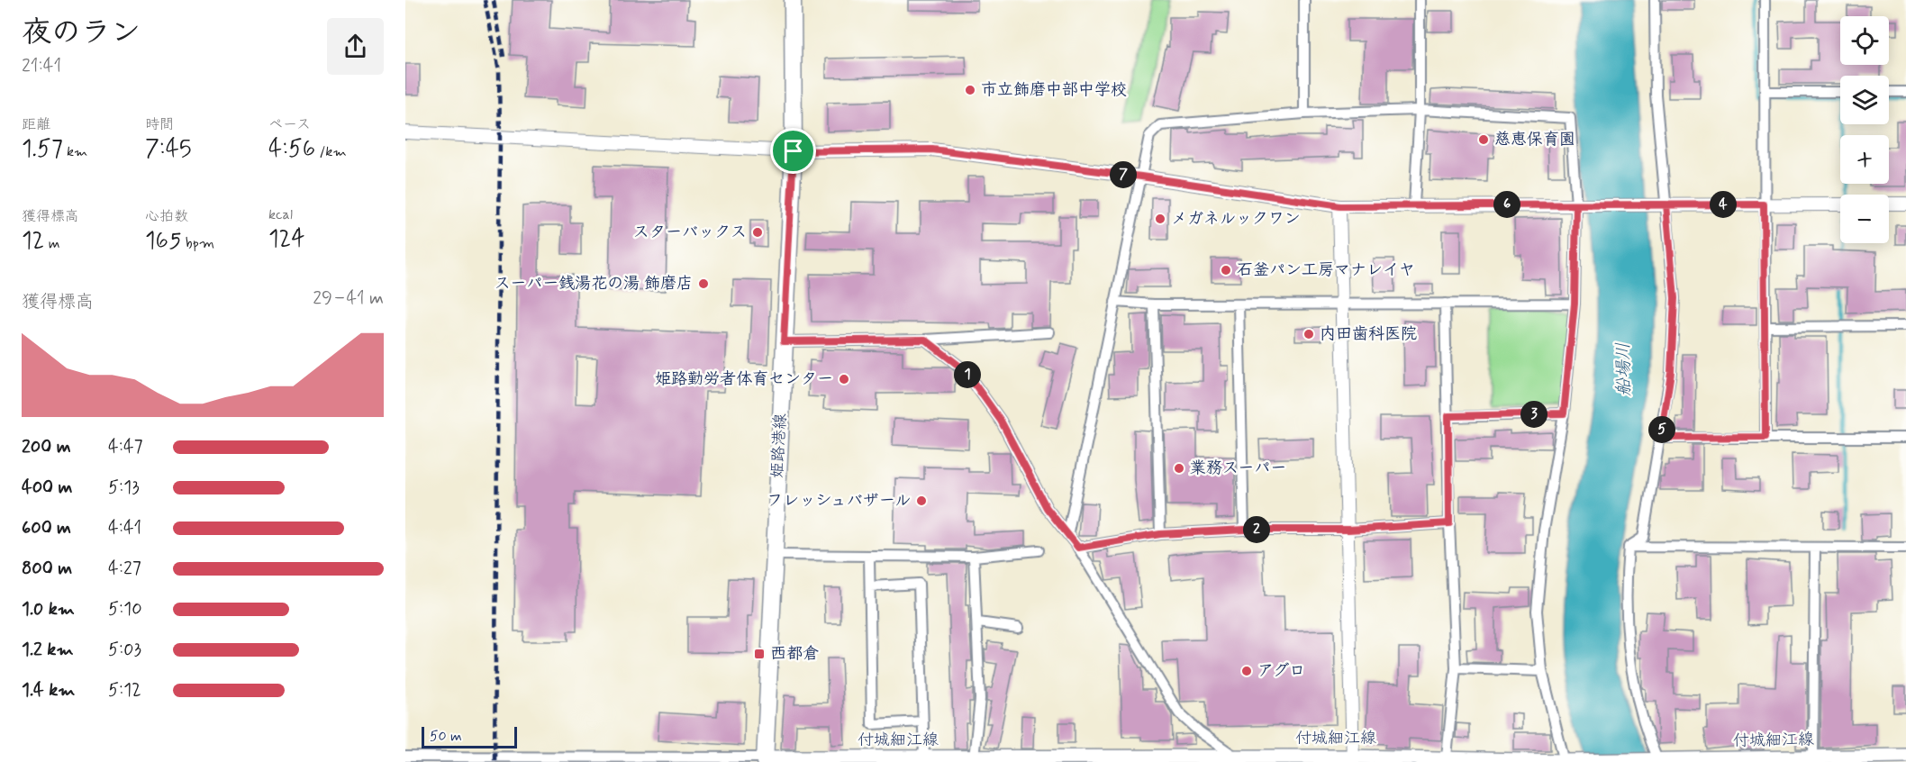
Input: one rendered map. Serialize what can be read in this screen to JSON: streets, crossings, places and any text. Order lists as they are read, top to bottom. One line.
{"streets":{"main road":["姫路港線","付城細江線"]},"crossings":[["姫路港線","付城細江線"]],"water":["船場川"],"places":{"other":["市立飾磨中部中学校","慈恵保育園","メガネルックワン","スターバックス","石釜パン工房マナレイヤ","スーパー銭湯花の湯 飾磨店","内田歯科医院","姫路勤労者体育センター","業務スーパー","フレッシュバザール","アグロ"],"transit":["西都倉"]},"scale_bar":"50 m","page":{"heading":["夜のラン","21:41"],"map_buttons":["+","−"],"stats":[["距離","1.57 km"],["時間","7:45"],["ペース","4:56 /km"],["獲得標高","12 m"],["心拍数","165 bpm"],["kcal","124"]],"pins":["7","4","6","1","3","5","2"],"chart":["獲得標高","29–41 m"],"list":[{"name":"200 m","note":"4:47"},{"name":"400 m","note":"5:13"},{"name":"600 m","note":"4:41"},{"name":"800 m","note":"4:27"},{"name":"1.0 km","note":"5:10"},{"name":"1.2 km","note":"5:03"},{"name":"1.4 km","note":"5:12"}],"scale":"50 m"}}
